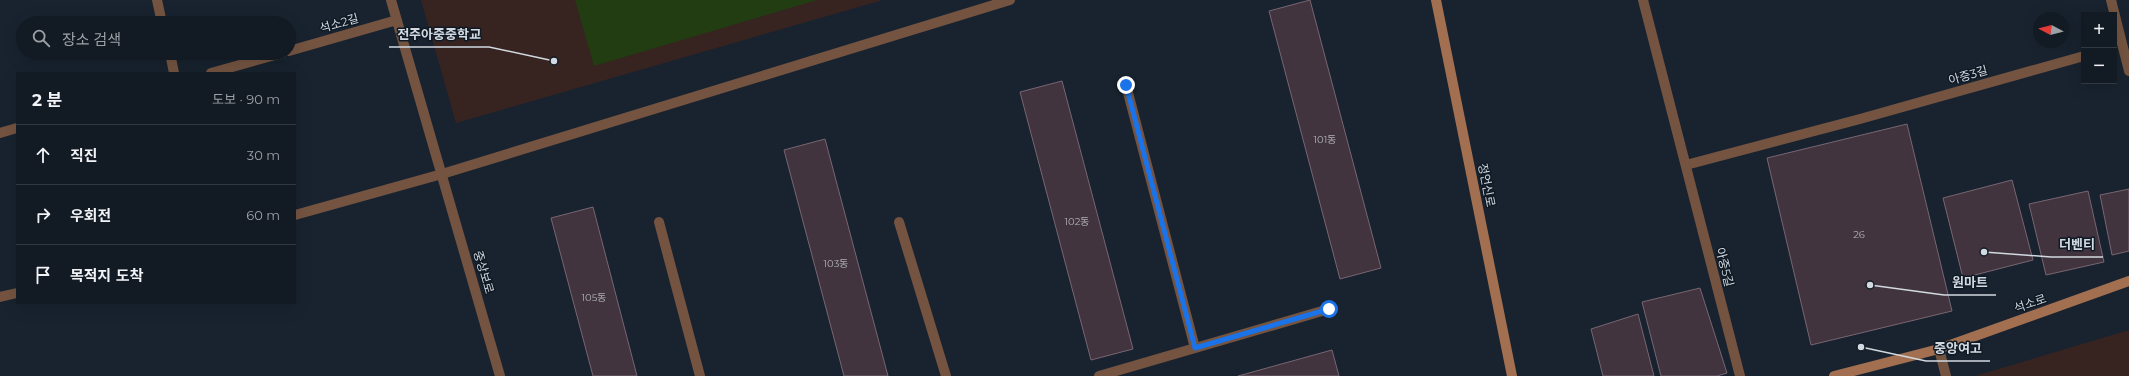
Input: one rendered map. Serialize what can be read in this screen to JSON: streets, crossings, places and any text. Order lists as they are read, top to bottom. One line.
{"streets":{"street":["석소2길","아중3길","정언신로","아중5길","중상보로","석소로"]},"crossings":[["석소2길","중상보로"],["아중3길","아중5길"]],"places":["전주아중중학교","더벤티","원마트","중앙여고"],"house_numbers":["101동","102동","26","103동","105동"],"north":"left","page":{"map_buttons":["+","−"],"search":"장소 검색","heading":["2 분","도보 · 90 m"],"list":[["직진","30 m"],["우회전","60 m"],"목적지 도착"]}}
